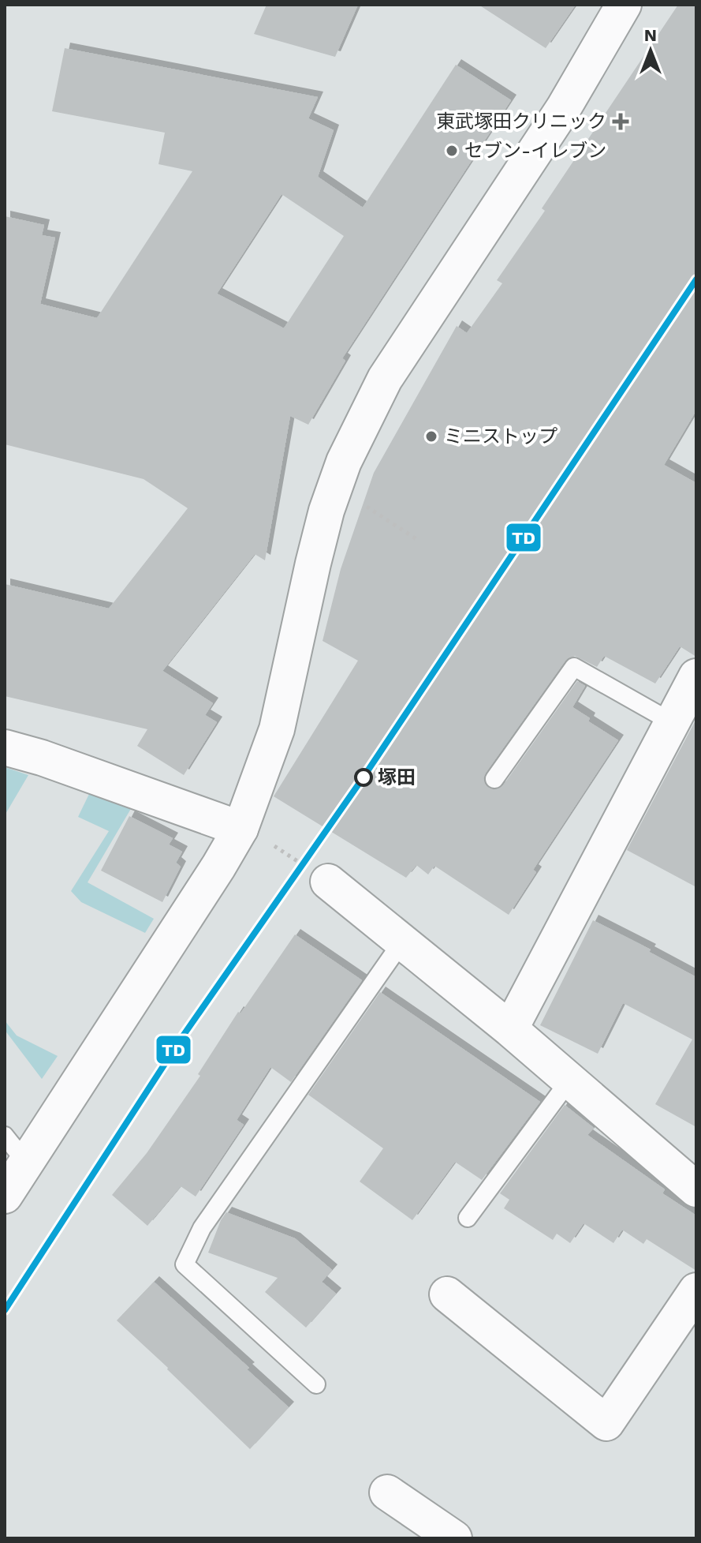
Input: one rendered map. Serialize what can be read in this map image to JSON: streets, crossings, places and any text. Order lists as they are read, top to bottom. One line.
{"places":{"health":["東武塚田クリニック"],"other":["セブン-イレブン","ミニストップ","塚田"]},"lines":["transit line TD"],"north":"top"}
